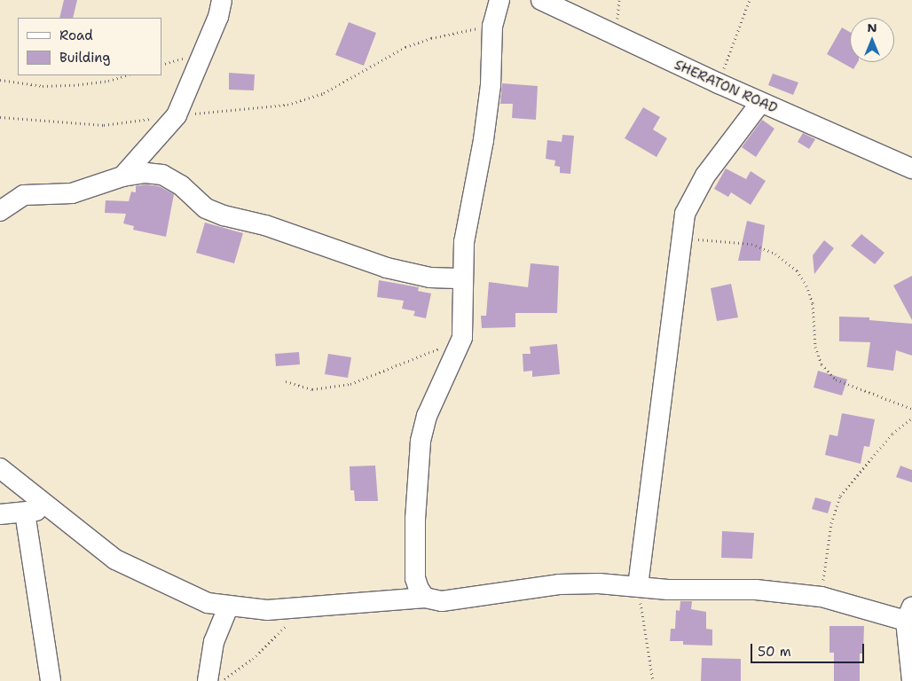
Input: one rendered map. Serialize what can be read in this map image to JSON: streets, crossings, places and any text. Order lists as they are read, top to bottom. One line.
{"streets":{"street":["SHERATON ROAD"]},"legend":["Road","Building"],"scale_bar":"50 m","north":"top"}
